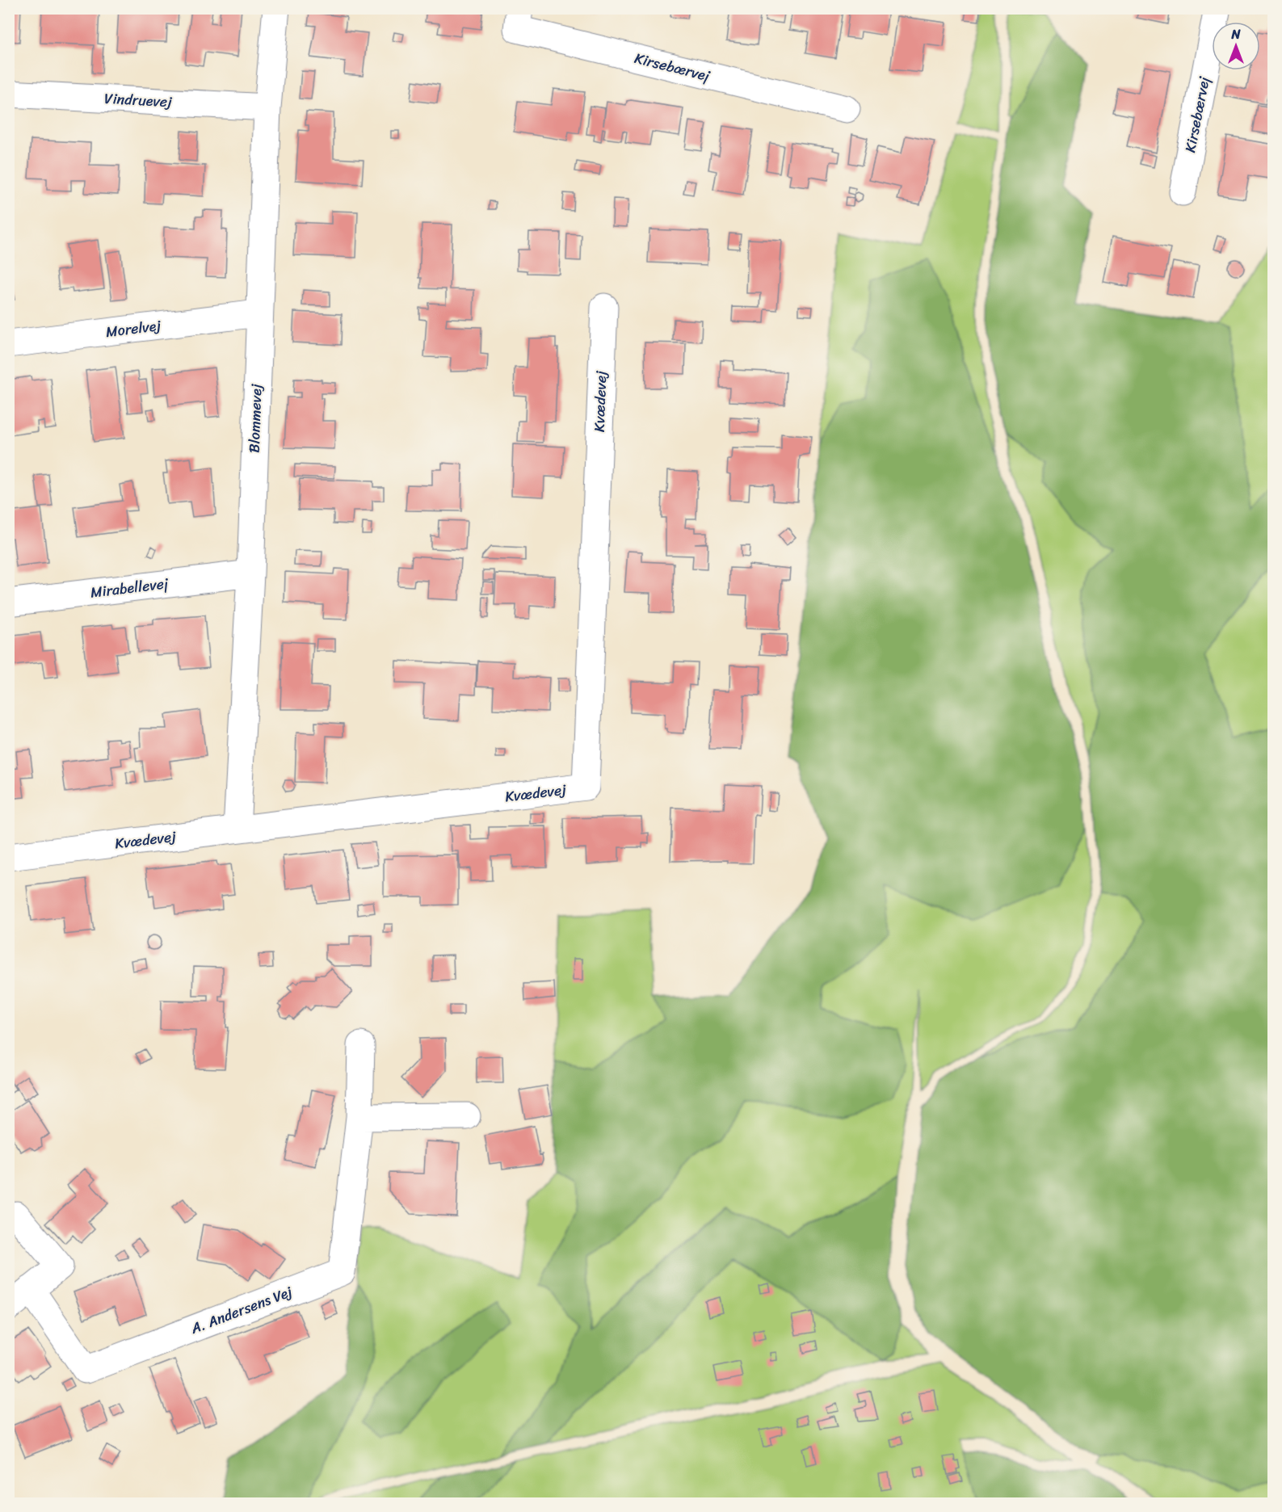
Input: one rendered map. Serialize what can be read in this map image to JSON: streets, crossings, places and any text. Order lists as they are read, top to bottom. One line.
{"streets":{"street":["Kirsebærvej","Vindruevej","Morelvej","Kvædevej","Blommevej","Mirabellevej","A. Andersens Vej"]},"crossings":[["Vindruevej","Blommevej"],["Morelvej","Blommevej"],["Kvædevej","Blommevej"],["Blommevej","Mirabellevej"]],"north":"top"}
